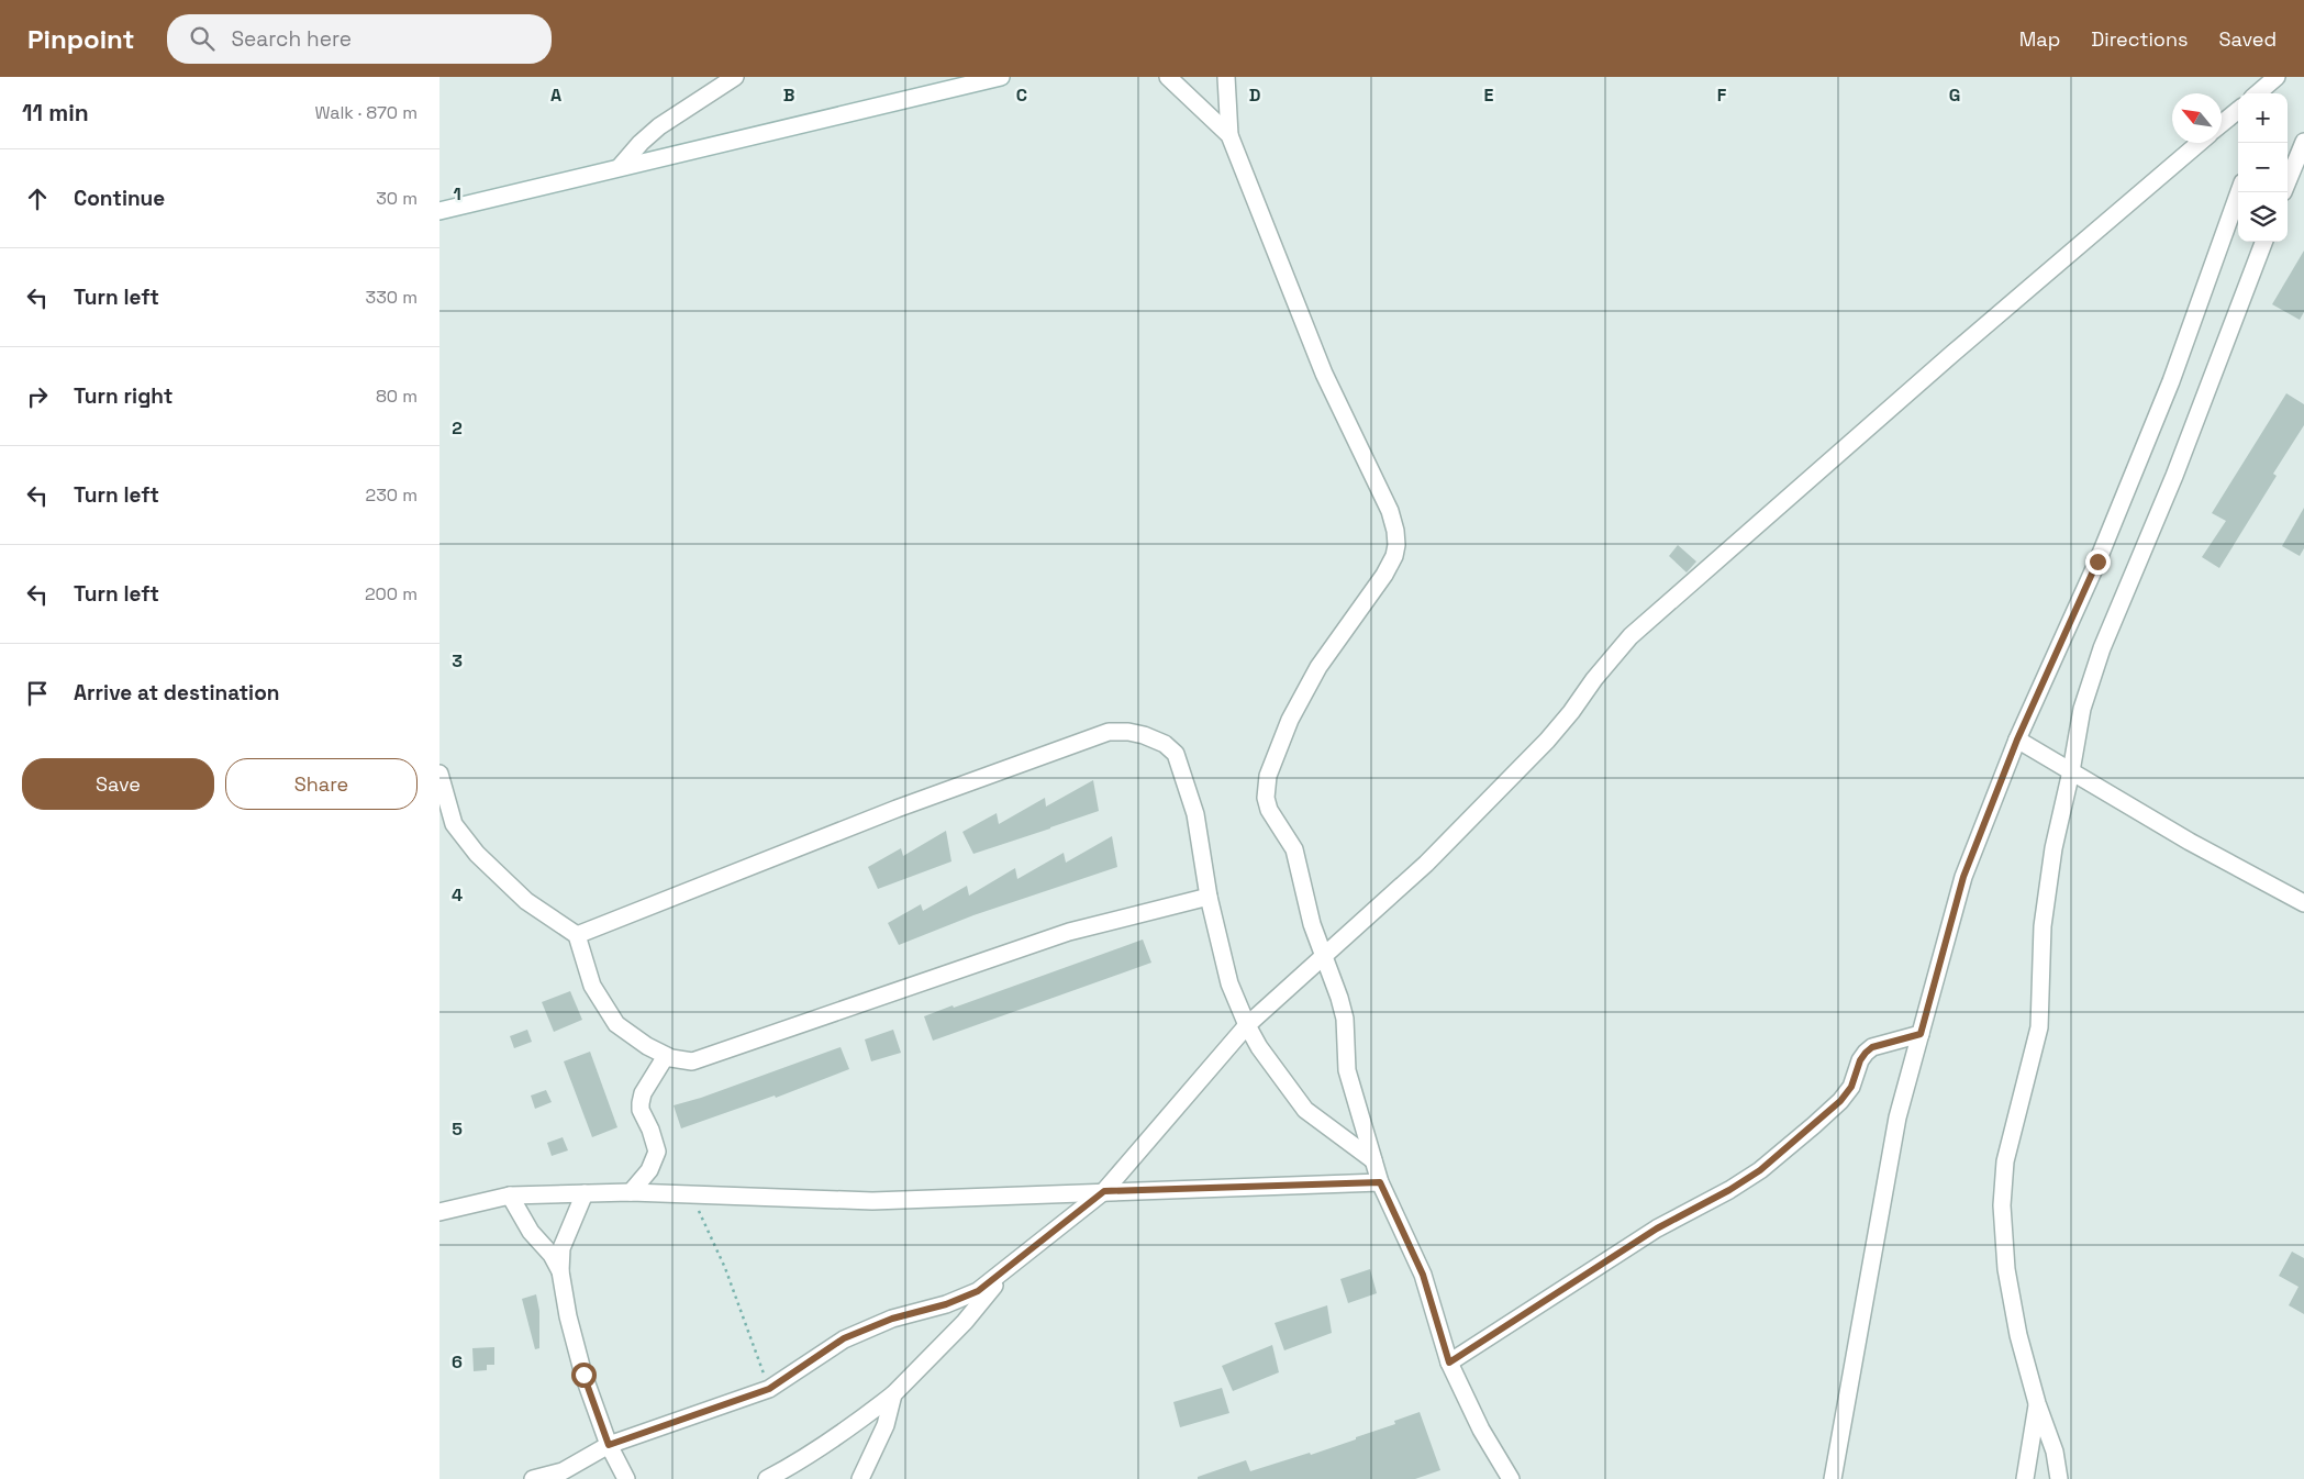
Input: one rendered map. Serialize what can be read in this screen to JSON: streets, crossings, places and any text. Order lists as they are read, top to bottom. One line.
{"north":"top left","page":{"header":"Pinpoint","search":"Search here","nav":["Map","Directions","Saved"],"heading":["11 min","Walk · 870 m"],"map_buttons":["+","−"],"list":[["Continue","30 m"],["Turn left","330 m"],["Turn right","80 m"],["Turn left","230 m"],["Turn left","200 m"],"Arrive at destination"],"buttons":["Save","Share"]},"grid":{"columns":["A","B","C","D","E","F","G"],"rows":["1","2","3","4","5","6"]}}
